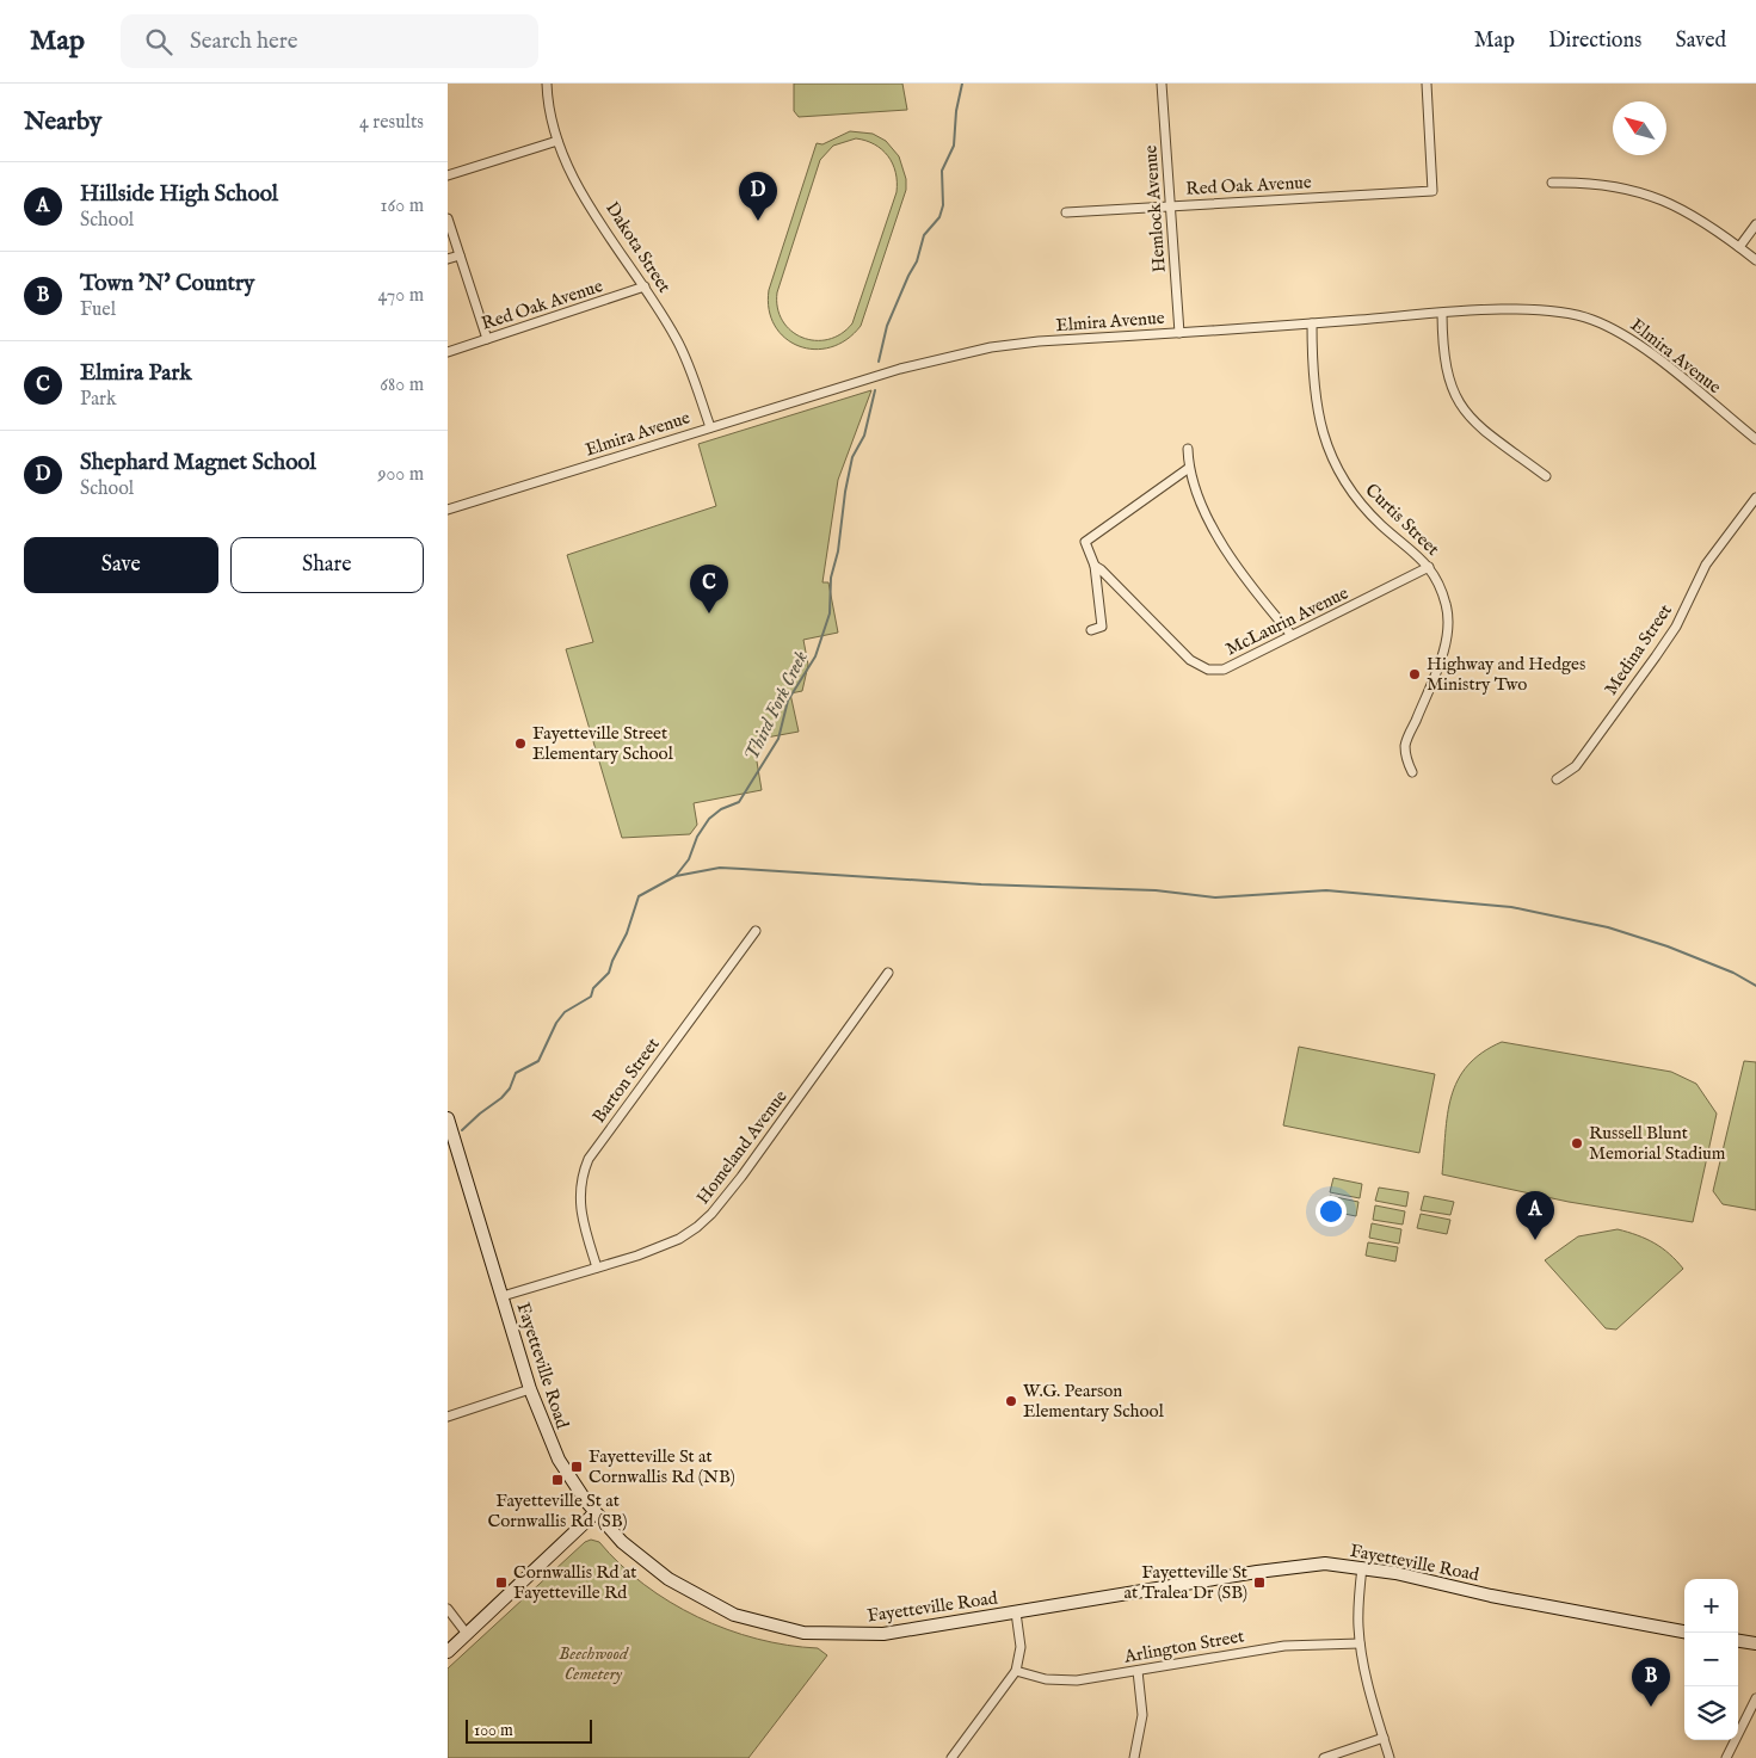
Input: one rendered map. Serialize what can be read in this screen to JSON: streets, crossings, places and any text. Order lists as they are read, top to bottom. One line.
{"streets":{"main road":["Fayetteville Road"],"street":["Red Oak Avenue","Hemlock Avenue","Dakota Street","Elmira Avenue","Curtis Street","McLaurin Avenue","Medina Street","Barton Street","Homeland Avenue","Arlington Street"]},"crossings":[["Red Oak Avenue","Hemlock Avenue"],["Red Oak Avenue","Dakota Street"],["Hemlock Avenue","Elmira Avenue"],["Dakota Street","Elmira Avenue"],["Elmira Avenue","Curtis Street"],["Curtis Street","McLaurin Avenue"],["Barton Street","Homeland Avenue"],["Homeland Avenue","Fayetteville Road"]],"water":["Third Fork Creek"],"parks":["Beechwood Cemetery"],"places":{"other":["Highway and Hedges Ministry Two","Fayetteville Street Elementary School","Russell Blunt Memorial Stadium","W.G. Pearson Elementary School"],"transit":["Fayetteville St at Cornwallis Rd (NB)","Fayetteville St at Cornwallis Rd (SB)","Cornwallis Rd at Fayetteville Rd","Fayetteville St at Tralea Dr (SB)"]},"scale_bar":"100 m","north":"top left","page":{"header":"Map","search":"Search here","nav":["Map","Directions","Saved"],"heading":["Nearby","4 results"],"list":[{"mark":"A","name":"Hillside High School","note":"School","value":"160 m"},{"mark":"B","name":"Town 'N' Country","note":"Fuel","value":"470 m"},{"mark":"C","name":"Elmira Park","note":"Park","value":"680 m"},{"mark":"D","name":"Shephard Magnet School","note":"School","value":"900 m"}],"pins":["D","C","A","B"],"buttons":["Save","Share"],"map_buttons":["+","−"],"scale":"100 m"}}
